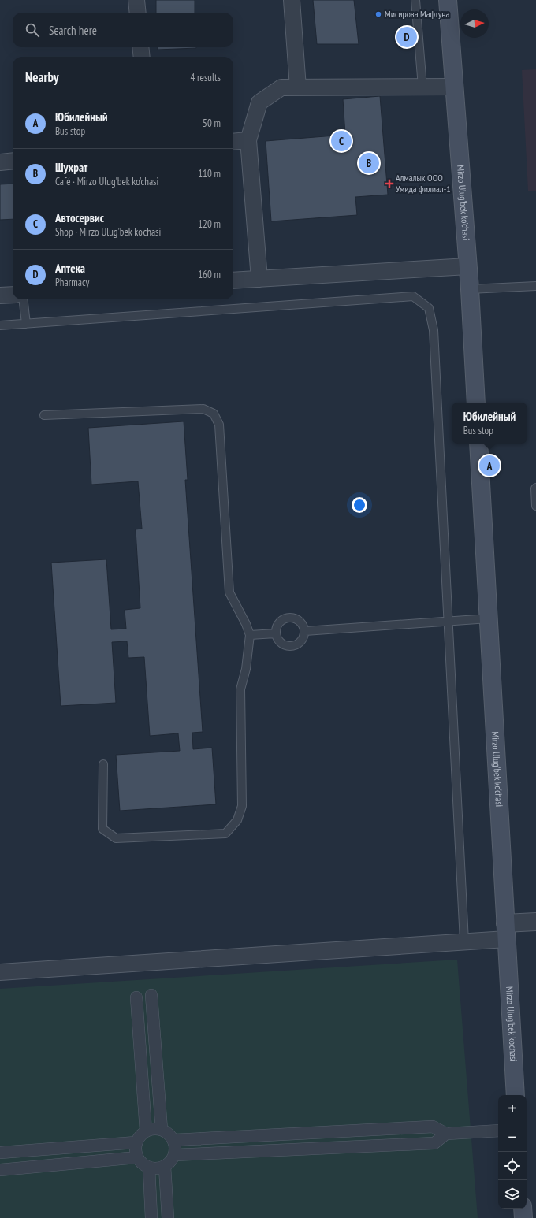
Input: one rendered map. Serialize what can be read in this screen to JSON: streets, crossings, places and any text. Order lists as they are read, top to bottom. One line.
{"streets":{"main road":["Mirzo Ulug'bek ko'chasi"]},"places":{"other":["Мисирова Мафтуна"],"health":["Алмалык ООО Умида филиал-1"]},"north":"right","page":{"search":"Search here","pins":["D","C","B","A"],"heading":["Nearby","4 results"],"list":[{"mark":"A","name":"Юбилейный","note":"Bus stop","value":"50 m"},{"mark":"B","name":"Шухрат","note":"Café · Mirzo Ulug'bek ko'chasi","value":"110 m"},{"mark":"C","name":"Автосервис","note":"Shop · Mirzo Ulug'bek ko'chasi","value":"120 m"},{"mark":"D","name":"Аптека","note":"Pharmacy","value":"160 m"}],"popup":["Юбилейный","Bus stop"],"map_buttons":["+","−"]}}
